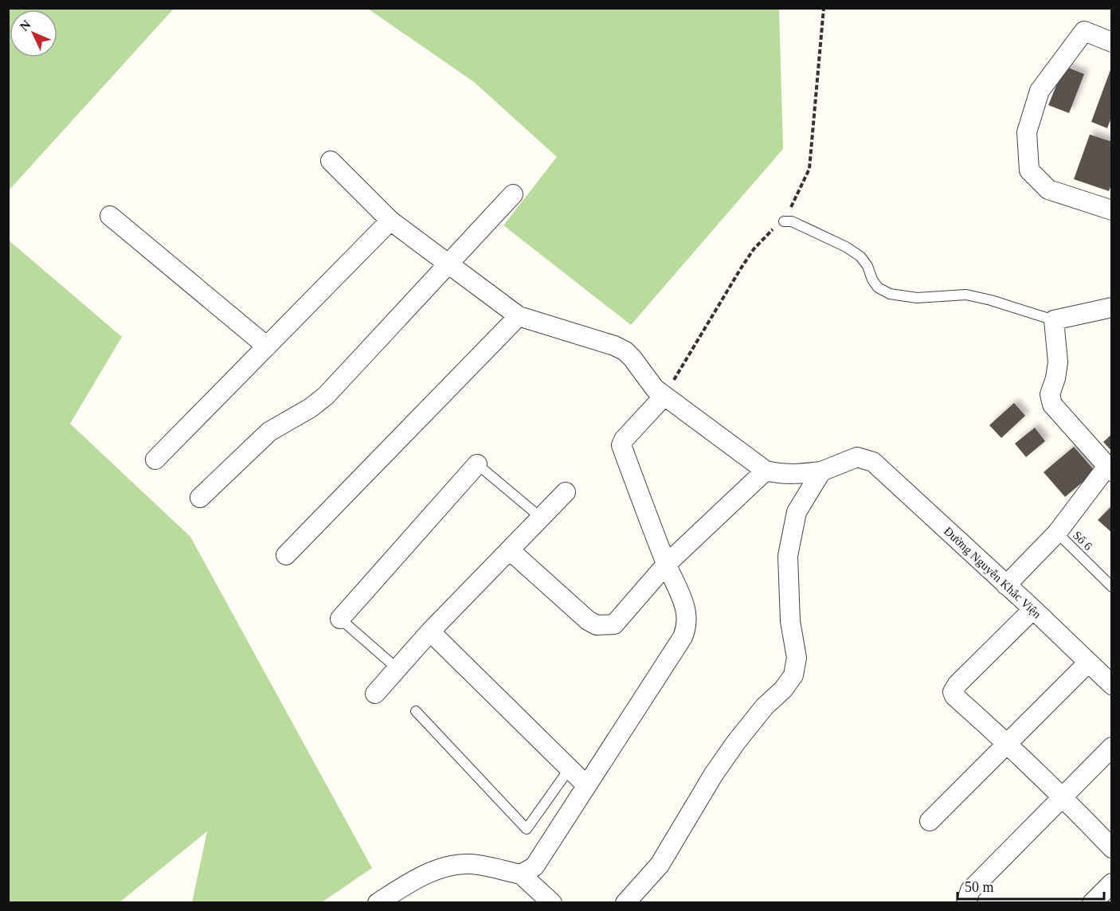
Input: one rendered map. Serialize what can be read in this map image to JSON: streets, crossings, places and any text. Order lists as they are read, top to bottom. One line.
{"streets":{"street":["Đường Nguyễn Khắc Viện"],"lane":["Số 6"]},"scale_bar":"50 m","north":"top left"}
